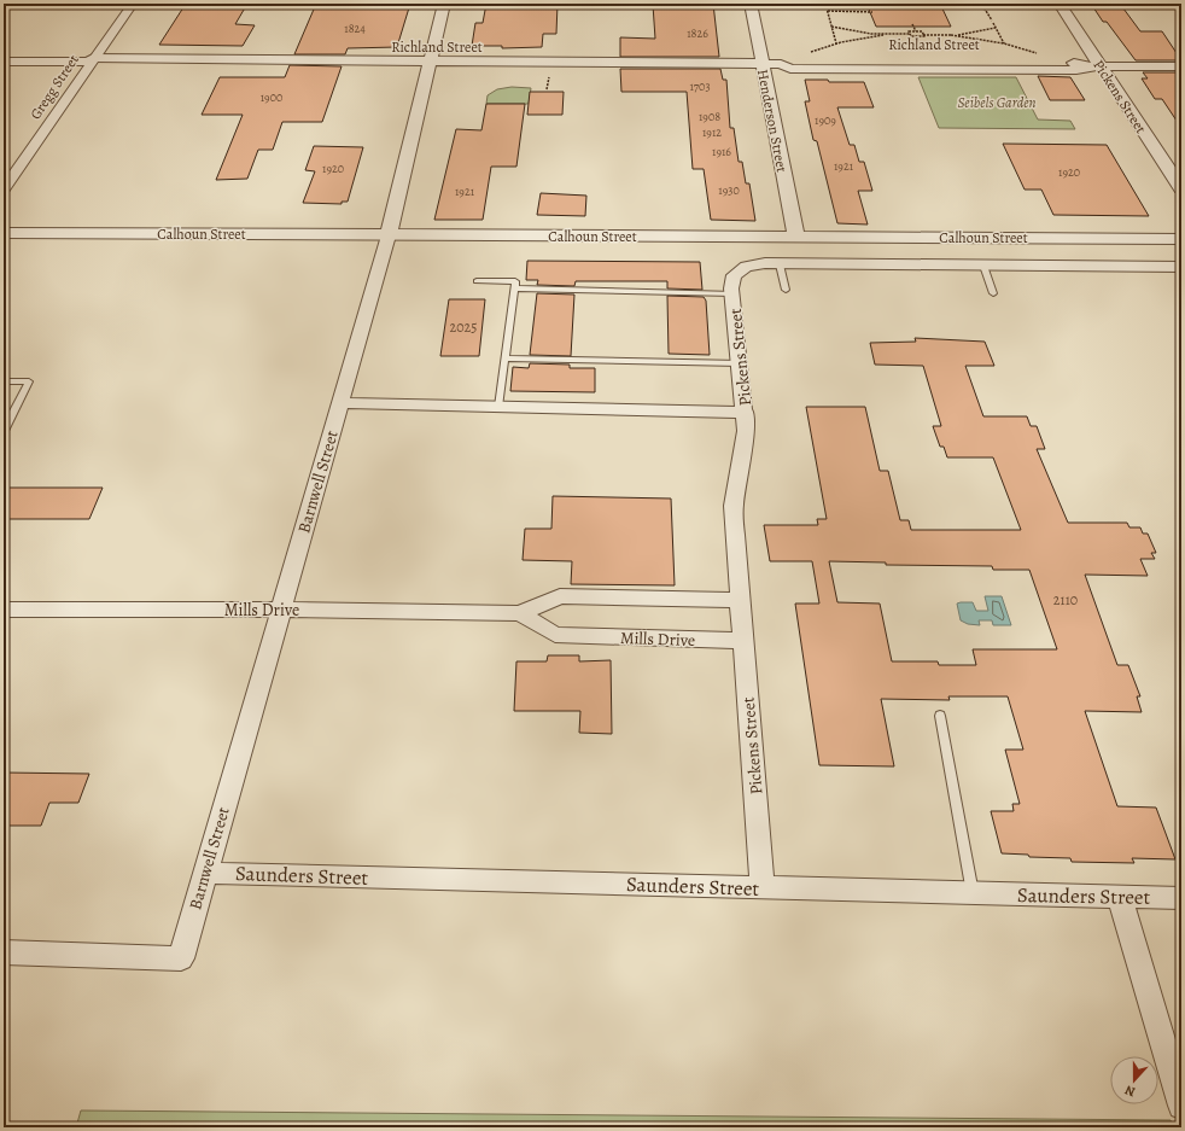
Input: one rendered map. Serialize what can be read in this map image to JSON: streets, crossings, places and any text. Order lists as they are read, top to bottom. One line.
{"streets":{"street":["Richland Street","Gregg Street","Pickens Street","Henderson Street","Calhoun Street","Barnwell Street","Mills Drive","Saunders Street"]},"crossings":[["Richland Street","Gregg Street"],["Richland Street","Pickens Street"],["Richland Street","Henderson Street"],["Richland Street","Barnwell Street"],["Pickens Street","Mills Drive"],["Pickens Street","Saunders Street"],["Henderson Street","Calhoun Street"],["Calhoun Street","Barnwell Street"],["Barnwell Street","Mills Drive"],["Barnwell Street","Saunders Street"]],"parks":["Seibels Garden"],"house_numbers":["1824","1826","1703","1900","1908","1909","1912","1916","1921","1920","1920","1930","1921","2025","2110"],"north":"bottom"}
